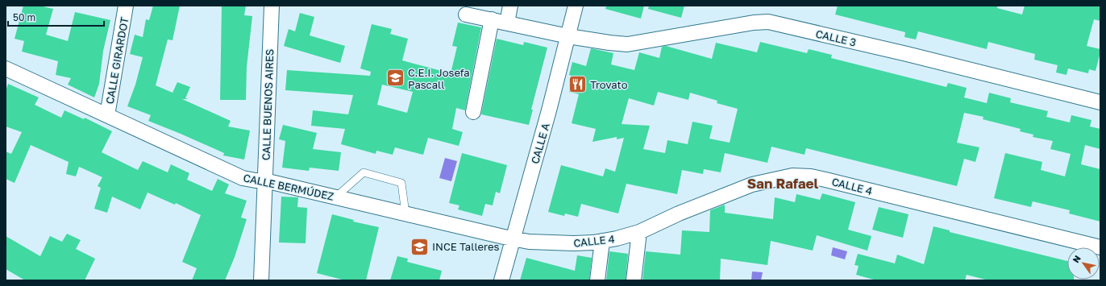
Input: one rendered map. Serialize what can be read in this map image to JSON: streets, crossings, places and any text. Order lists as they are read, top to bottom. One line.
{"streets":{"street":["CALLE 3","CALLE GIRARDOT","CALLE BUENOS AIRES","CALLE A","CALLE 4","CALLE BERMÚDEZ"]},"crossings":[["CALLE 3","CALLE A"],["CALLE GIRARDOT","CALLE BERMÚDEZ"],["CALLE BUENOS AIRES","CALLE BERMÚDEZ"],["CALLE A","CALLE 4"],["CALLE A","CALLE BERMÚDEZ"],["CALLE 4","CALLE BERMÚDEZ"]],"districts":["San Rafael"],"places":{"school or university":["C.E.I. Josefa Pascall","INCE Talleres"],"restaurant":["Trovato"]},"scale_bar":"50 m","north":"top left"}
